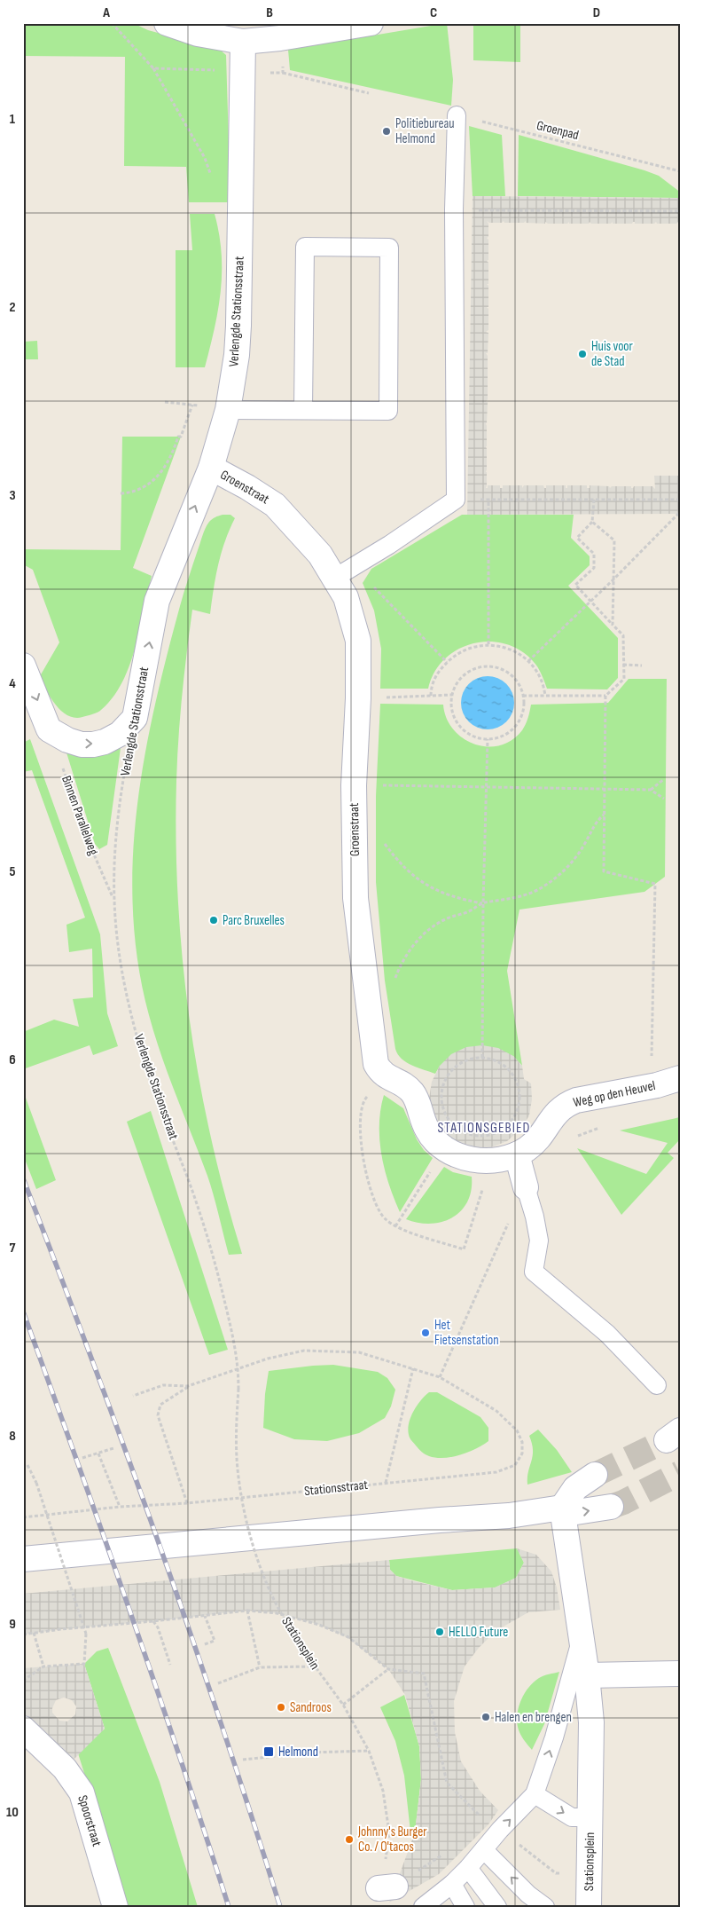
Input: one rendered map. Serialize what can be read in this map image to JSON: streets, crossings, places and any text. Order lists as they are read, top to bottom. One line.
{"streets":{"street":["Verlengde Stationsstraat","Groenstraat","Weg op den Heuvel","Stationsplein","Spoorstraat"],"path":["Groenpad","Binnen Parallelweg","Stationsstraat"]},"crossings":[["Verlengde Stationsstraat","Groenstraat"],["Verlengde Stationsstraat","Binnen Parallelweg"],["Verlengde Stationsstraat","Stationsplein"],["Groenstraat","Weg op den Heuvel"]],"districts":["STATIONSGEBIED"],"places":{"other":["Politiebureau Helmond","Huis voor de Stad","Parc Bruxelles","Het Fietsenstation","HELLO Future","Sandroos","Halen en brengen","Johnny's Burger Co. / O'tacos"],"transit":["Helmond"]},"grid":{"columns":["A","B","C","D"],"rows":["1","2","3","4","5","6","7","8","9","10"]}}
